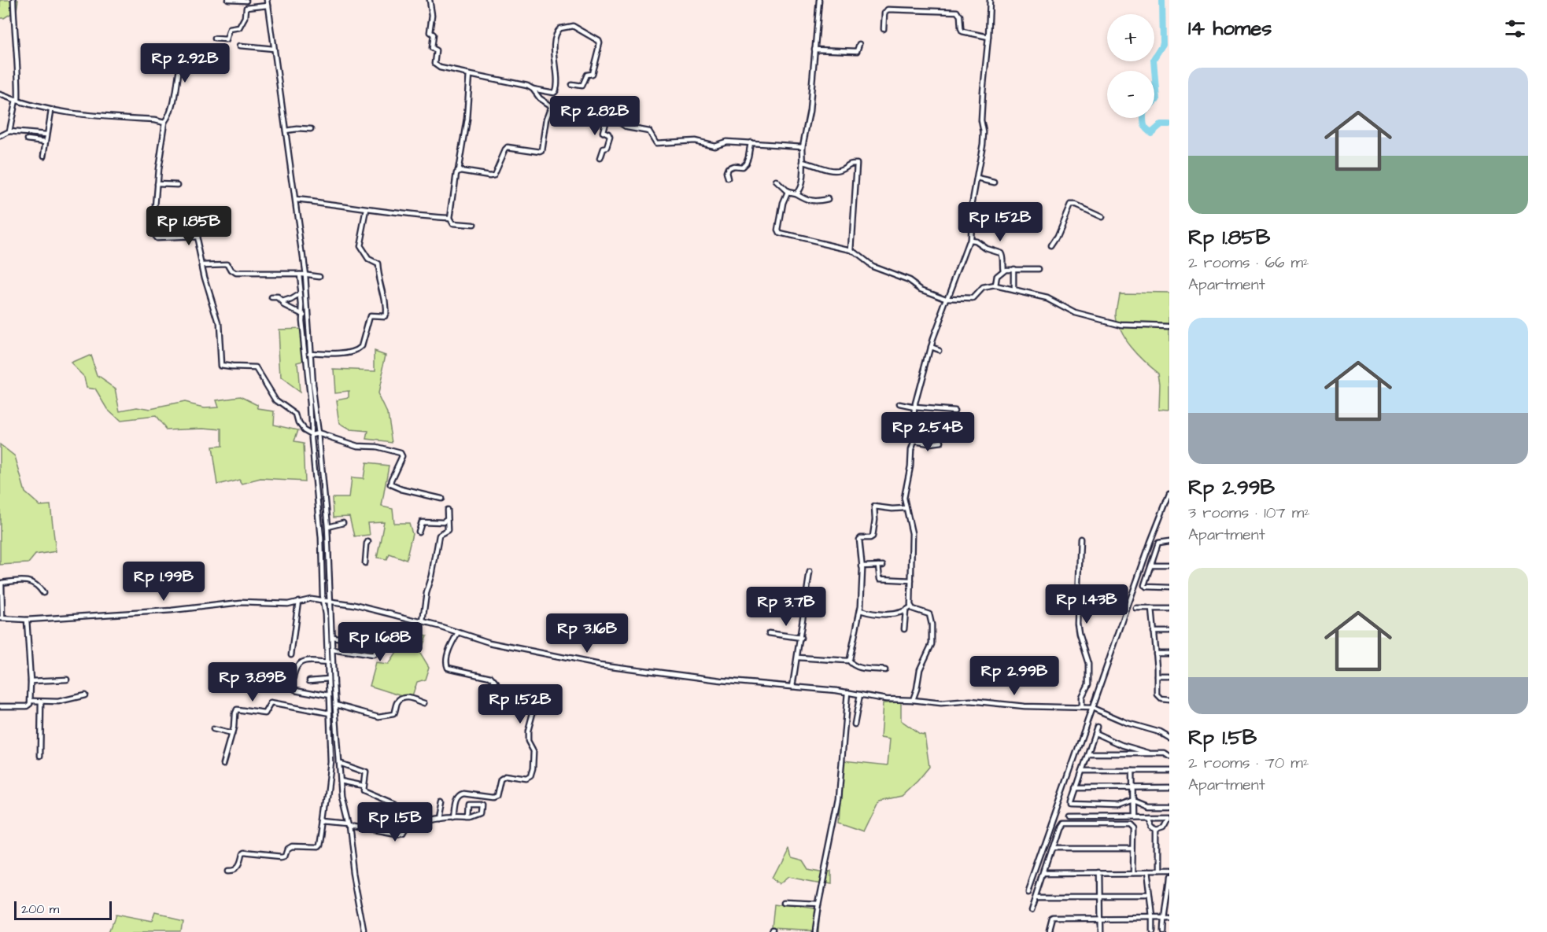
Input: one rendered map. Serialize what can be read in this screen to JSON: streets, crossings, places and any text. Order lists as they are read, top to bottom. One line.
{"scale_bar":"200 m","page":{"heading":"14 homes","map_buttons":["+","−"],"price":["Rp 2.92B","Rp 2.82B","Rp 1.52B","Rp 1.85B","Rp 2.54B","Rp 1.99B","Rp 1.43B","Rp 3.7B","Rp 3.16B","Rp 1.68B","Rp 2.99B","Rp 3.89B","Rp 1.52B","Rp 1.5B"],"list":[{"name":"Rp 1.85B","note":"2 rooms · 66 m² · Apartment"},{"name":"Rp 2.99B","note":"3 rooms · 107 m² · Apartment"},{"name":"Rp 1.5B","note":"2 rooms · 70 m² · Apartment"}],"scale":"200 m"}}
